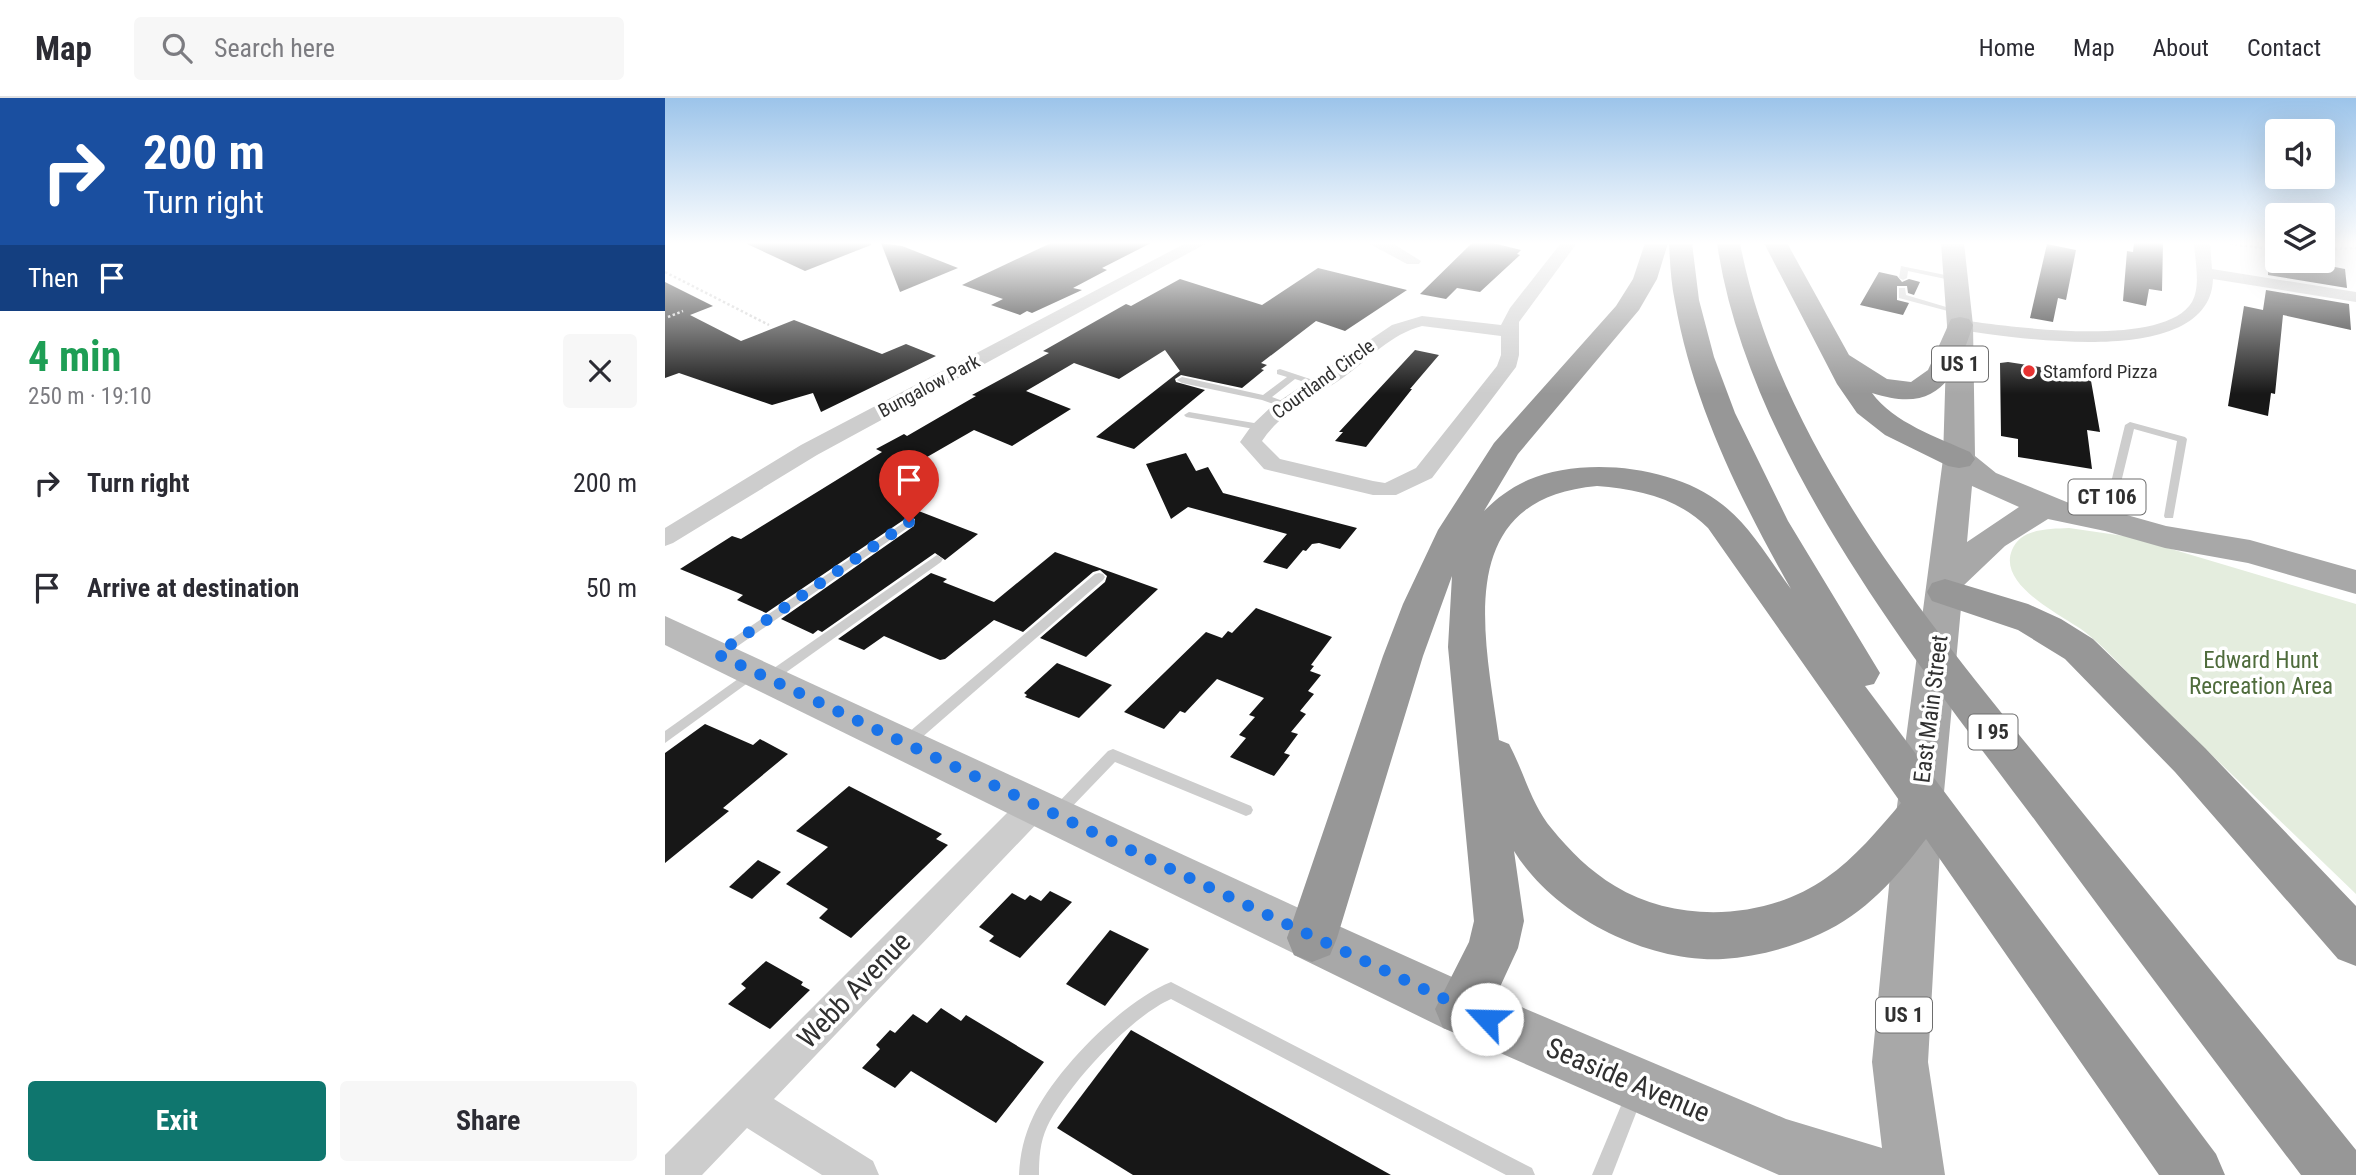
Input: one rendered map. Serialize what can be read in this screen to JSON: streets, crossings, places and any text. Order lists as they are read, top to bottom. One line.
{"streets":{"highway":["I 95"],"main road":["US 1","CT 106","East Main Street","Seaside Avenue"],"street":["Courtland Circle","Bungalow Park","Webb Avenue"]},"crossings":[["CT 106","East Main Street"],["Webb Avenue","Seaside Avenue"]],"parks":["Edward Hunt Recreation Area"],"places":["Stamford Pizza"],"page":{"header":"Map","search":"Search here","nav":["Home","Map","About","Contact"],"turn":["200 m","Turn right"],"then":"Then","heading":["4 min","250 m · 19:10"],"list":[{"name":"Turn right","value":"200 m"},{"name":"Arrive at destination","value":"50 m"}],"buttons":["Exit","Share"]}}
